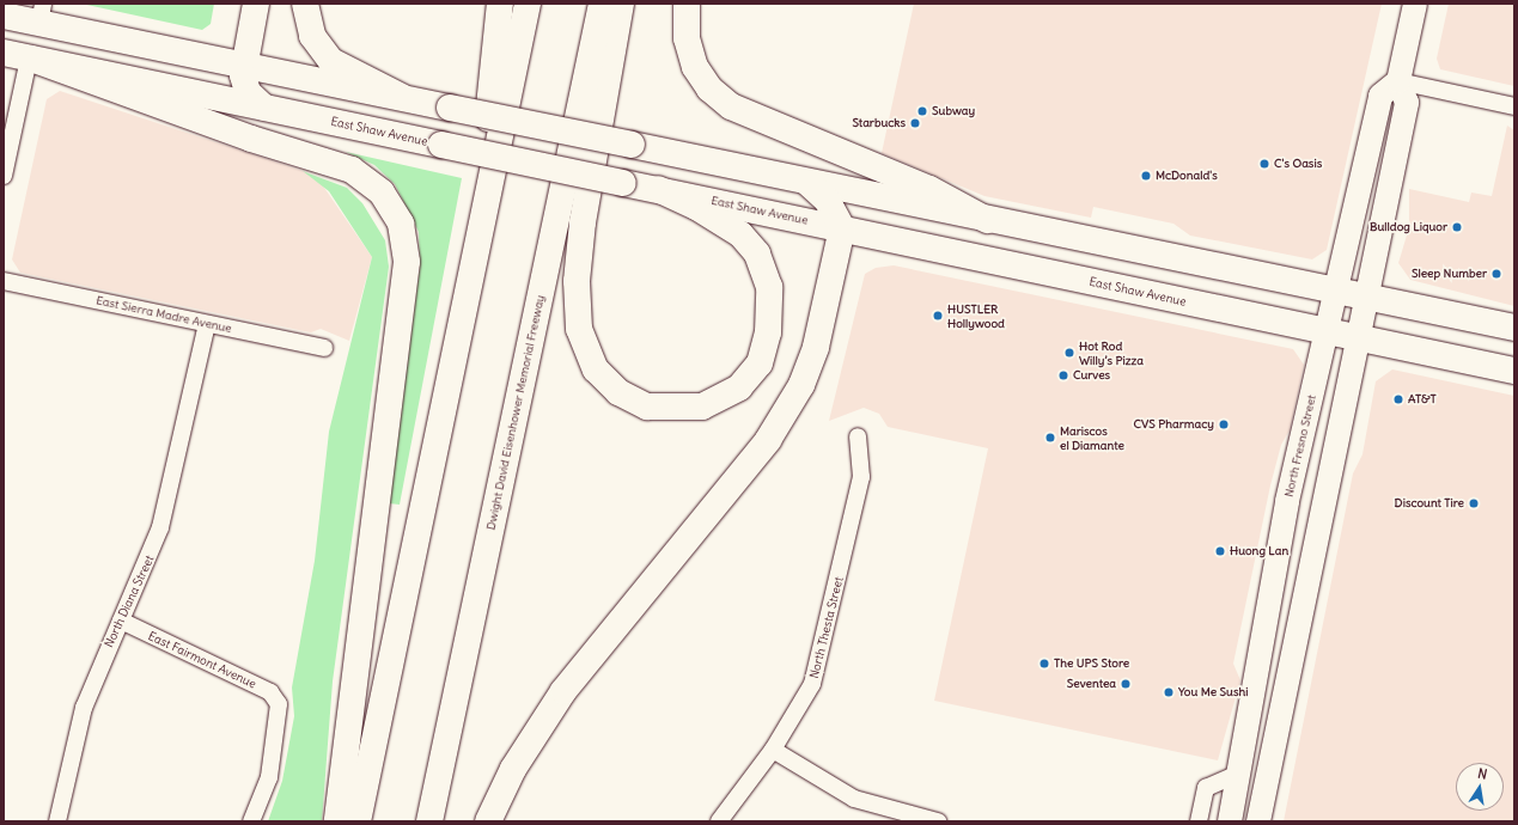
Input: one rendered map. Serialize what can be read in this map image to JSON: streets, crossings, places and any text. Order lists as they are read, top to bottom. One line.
{"streets":{"main road":["East Shaw Avenue","Dwight David Eisenhower Memorial Freeway","North Fresno Street"],"street":["East Sierra Madre Avenue","North Diana Street","North Thesta Street","East Fairmont Avenue"]},"crossings":[["East Shaw Avenue","North Fresno Street"],["East Sierra Madre Avenue","North Diana Street"],["North Diana Street","East Fairmont Avenue"]],"places":["Subway","Starbucks","C's Oasis","McDonald's","Bulldog Liquor","Sleep Number","HUSTLER Hollywood","Hot Rod Willy’s Pizza","Curves","AT&T","CVS Pharmacy","Mariscos el Diamante","Discount Tire","Huong Lan","The UPS Store","Seventea","You Me Sushi"],"north":"top"}
